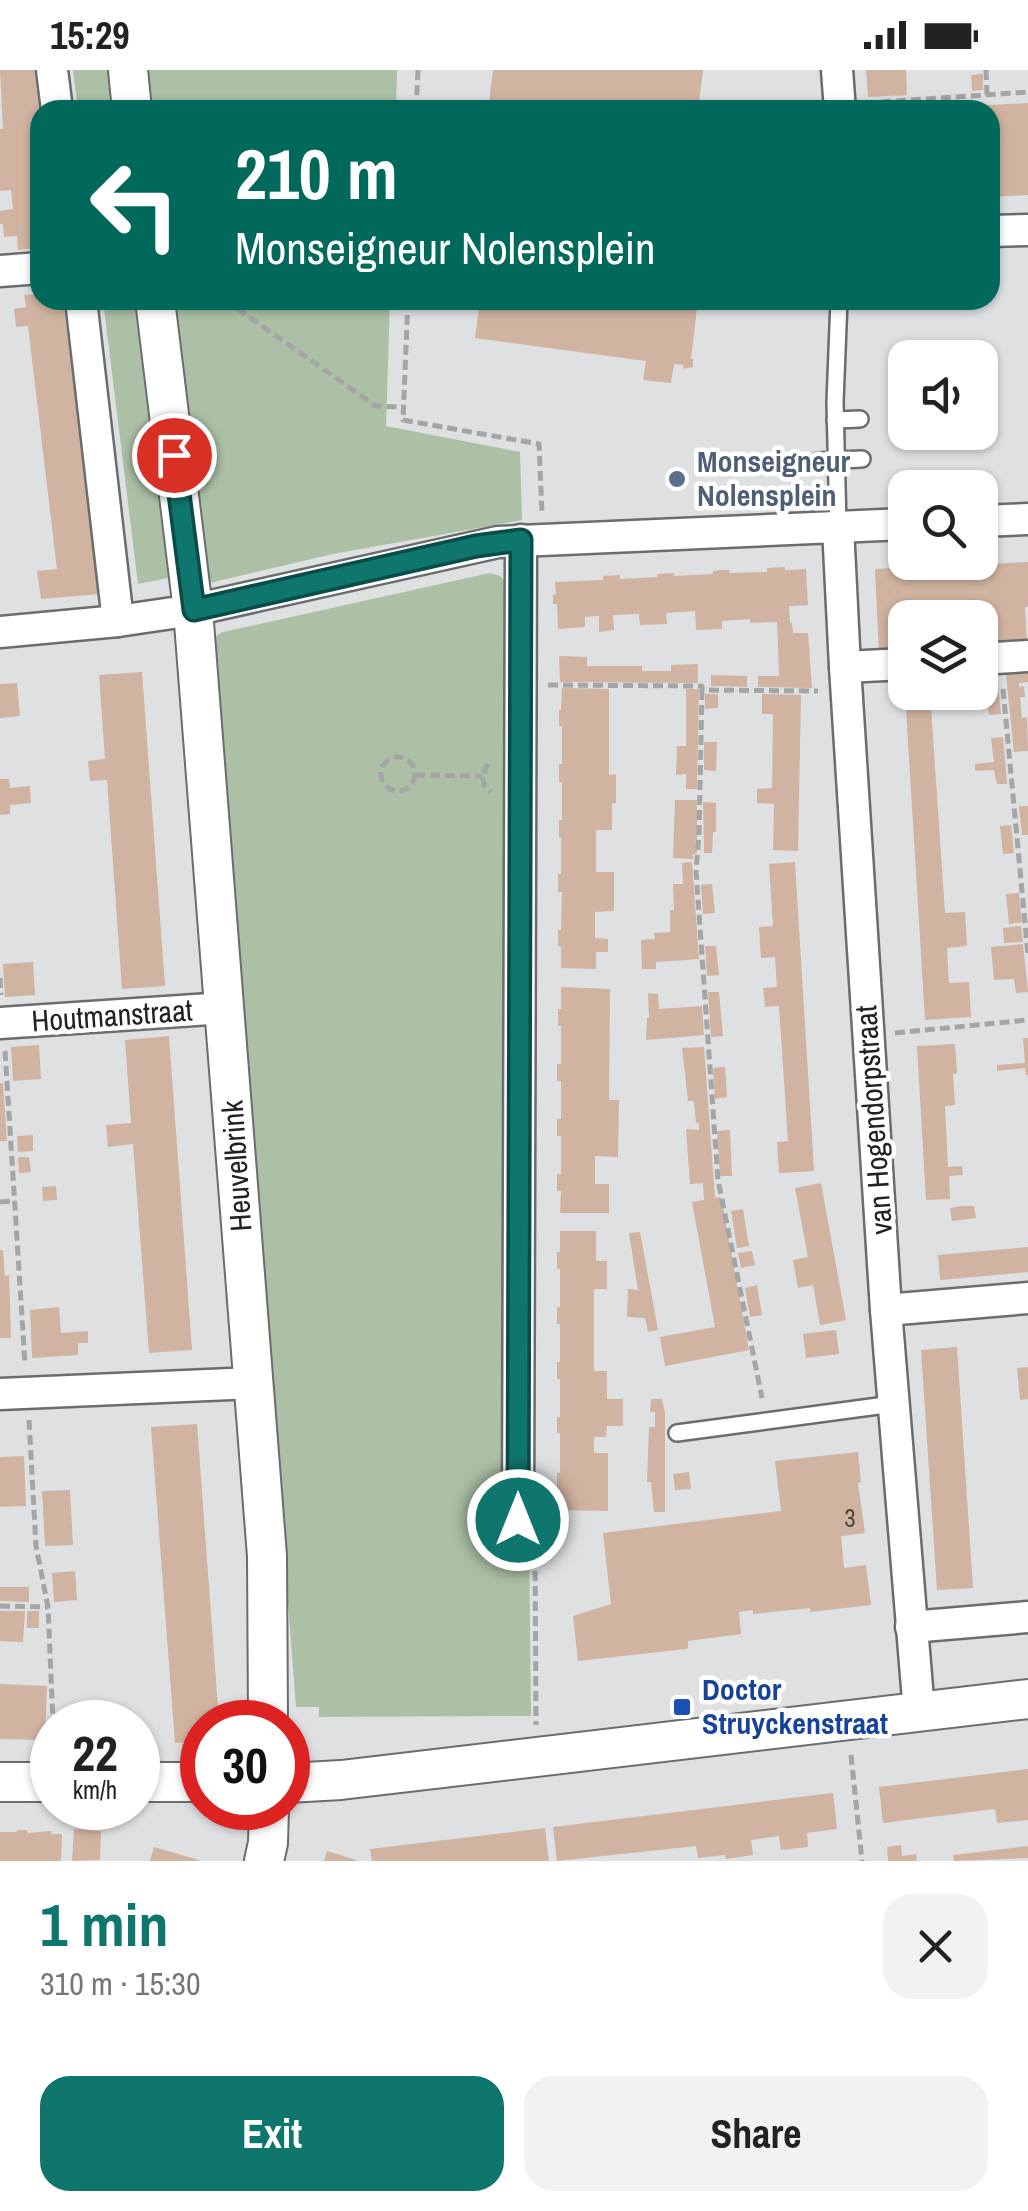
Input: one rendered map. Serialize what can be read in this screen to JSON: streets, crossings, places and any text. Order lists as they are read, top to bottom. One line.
{"streets":{"street":["Houtmanstraat","van Hogendorpstraat","Heuvelbrink"]},"crossings":[["Houtmanstraat","Heuvelbrink"]],"places":{"other":["Monseigneur Nolensplein"],"transit":["Doctor Struyckenstraat"]},"house_numbers":["3"],"page":{"status":"15:29","turn":["210 m","Monseigneur Nolensplein"],"speed":"22 km/h","limit":"30","heading":["1 min","310 m · 15:30"],"buttons":["Exit","Share"]}}
